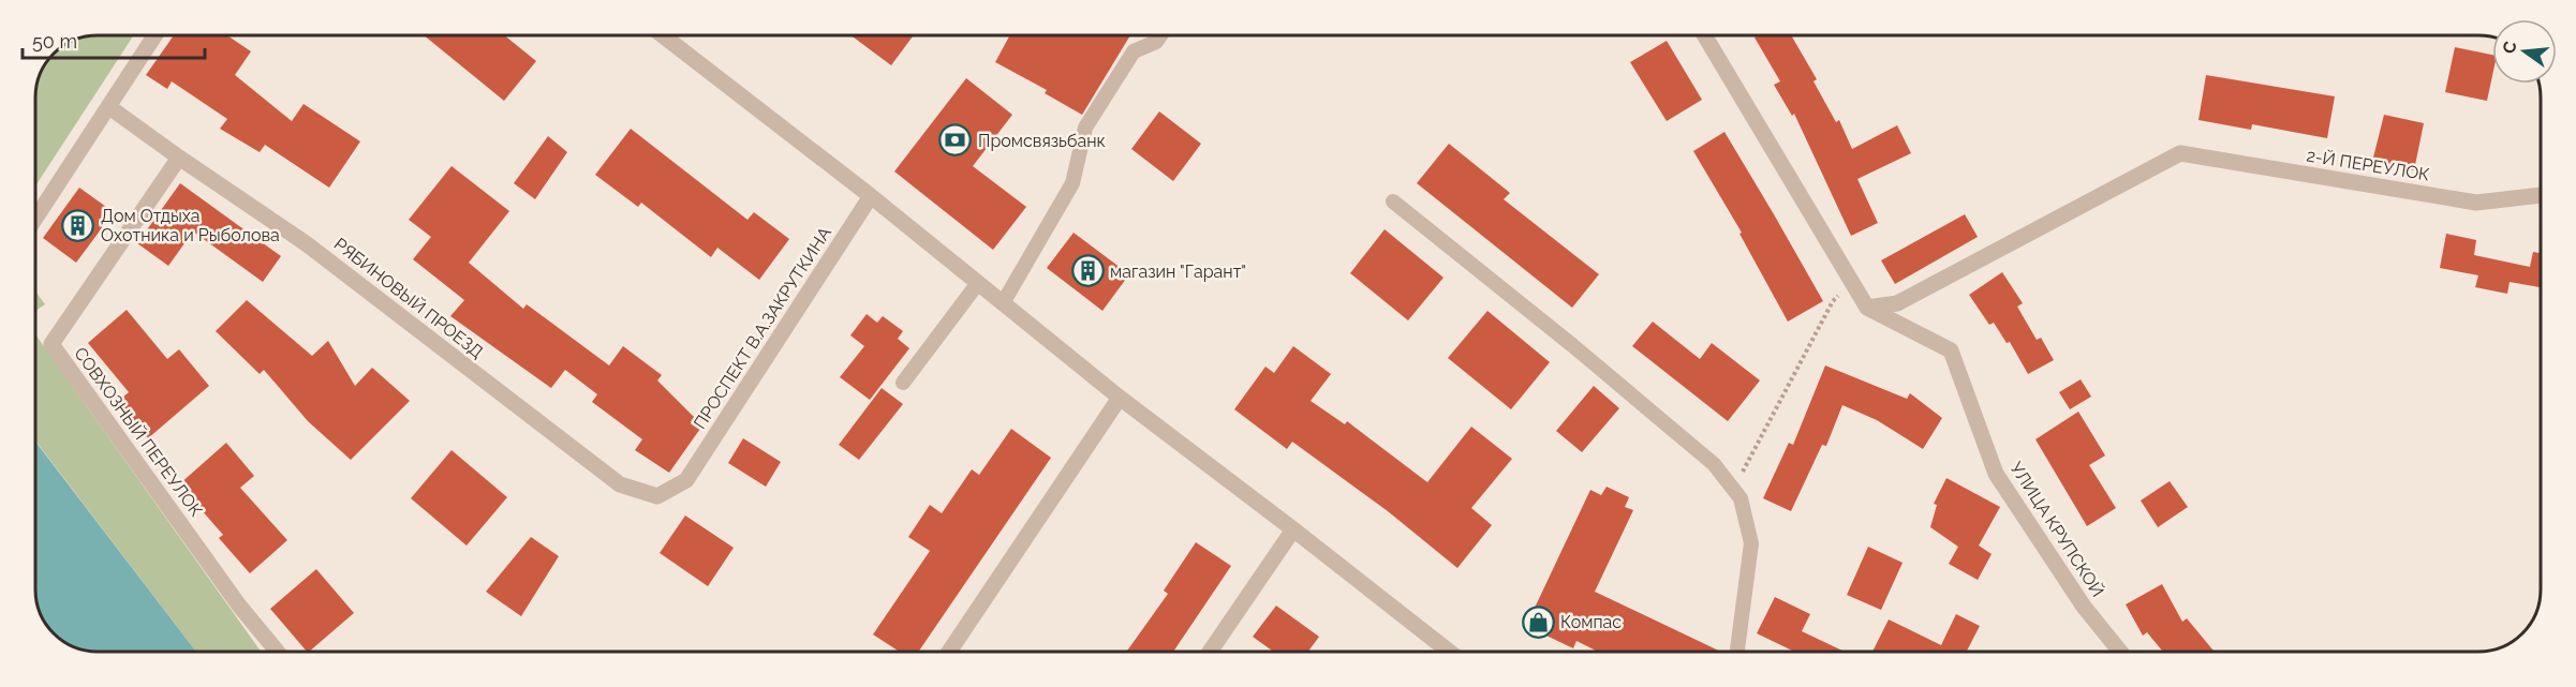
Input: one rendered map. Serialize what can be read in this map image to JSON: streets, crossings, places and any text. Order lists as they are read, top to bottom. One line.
{"streets":{"street":["2-Й ПЕРЕУЛОК","РЯБИНОВЫЙ ПРОЕЗД","ПРОСПЕКТ В.А.ЗАКРУТКИНА","СОВХОЗНЫЙ ПЕРЕУЛОК","УЛИЦА КРУПСКОЙ"]},"crossings":[["2-Й ПЕРЕУЛОК","УЛИЦА КРУПСКОЙ"],["РЯБИНОВЫЙ ПРОЕЗД","ПРОСПЕКТ В.А.ЗАКРУТКИНА"],["РЯБИНОВЫЙ ПРОЕЗД","СОВХОЗНЫЙ ПЕРЕУЛОК"]],"places":{"bank":["Промсвязьбанк"],"building":["Дом Отдыха Охотника и Рыболова","магазин \"Гарант\""],"shop":["Компас"]},"scale_bar":"50 m","north":"left"}
